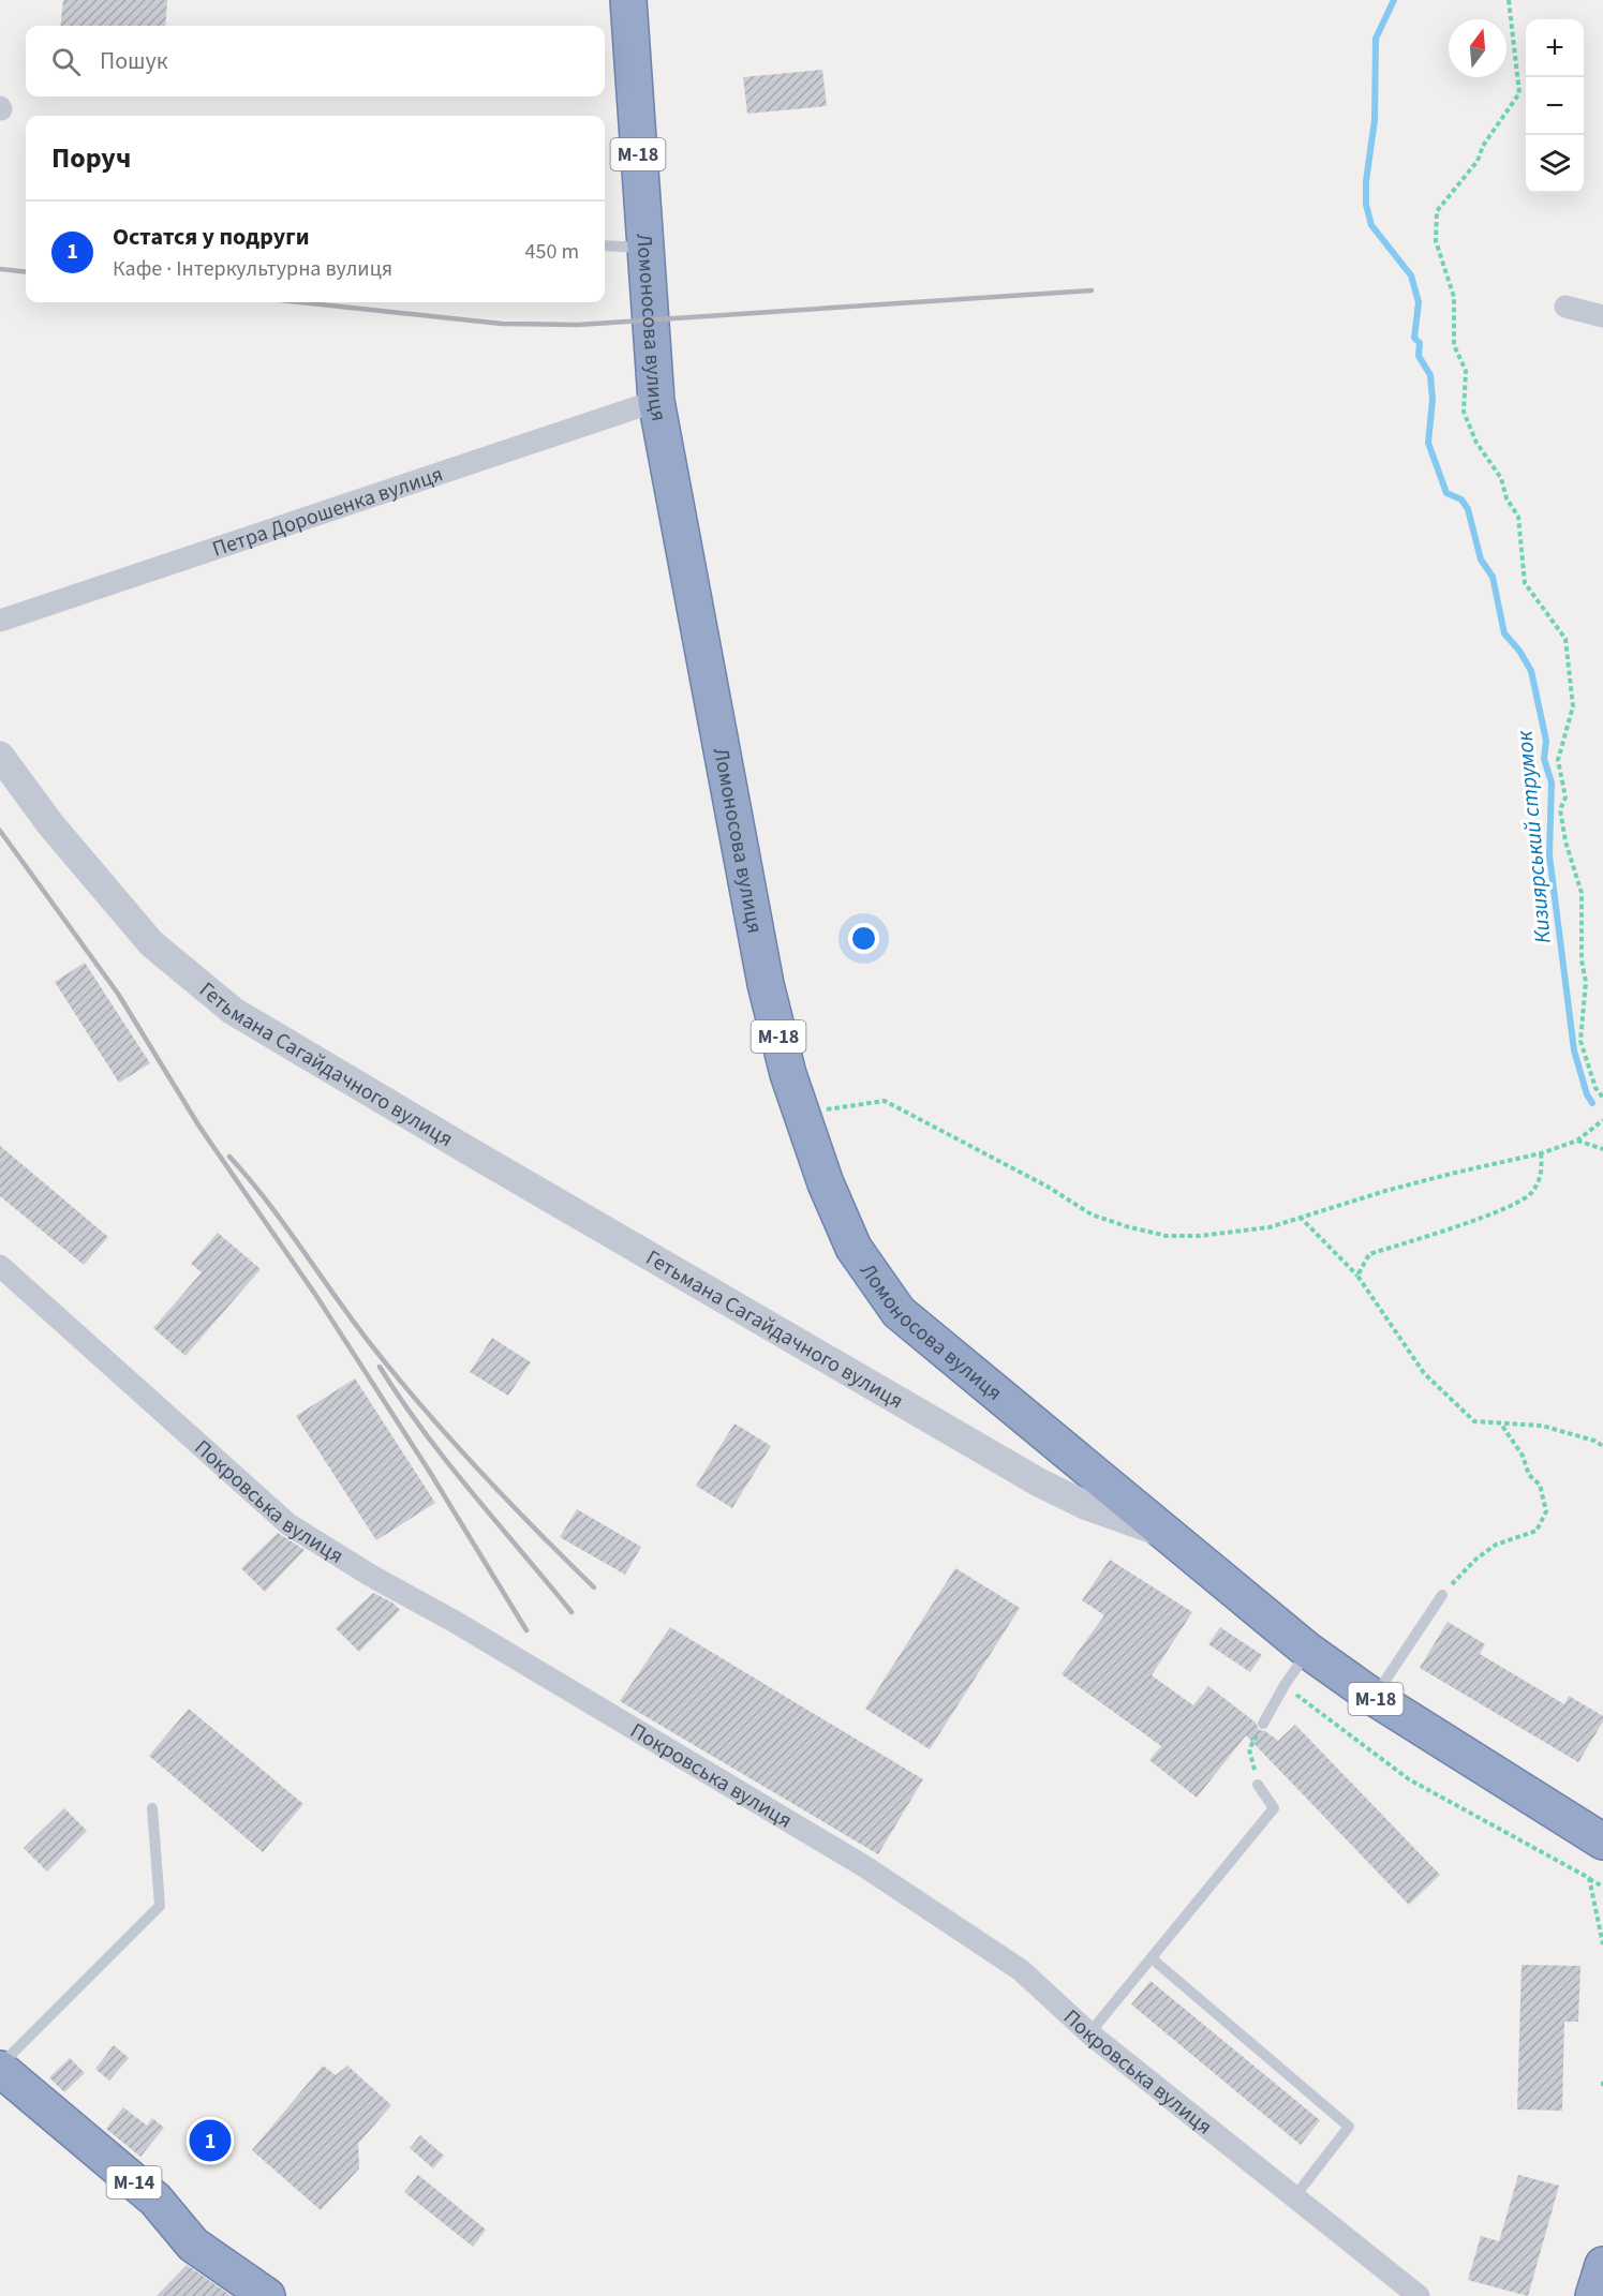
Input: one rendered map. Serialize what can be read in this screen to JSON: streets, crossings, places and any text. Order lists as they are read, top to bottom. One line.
{"streets":{"highway":["М-18","Ломоносова вулиця","Гетьмана Сагайдачного вулиця","М-14"],"street":["Петра Дорошенка вулиця","Покровська вулиця"]},"crossings":[["Ломоносова вулиця","Петра Дорошенка вулиця"],["Ломоносова вулиця","Гетьмана Сагайдачного вулиця"]],"water":["Кизиярський струмок"],"north":"top","page":{"map_buttons":["+","−"],"search":"Пошук","heading":"Поруч","list":[{"mark":"1","name":"Остатся у подруги","note":"Кафе · Інтеркультурна вулиця","value":"450 m"}],"pins":"1"}}
